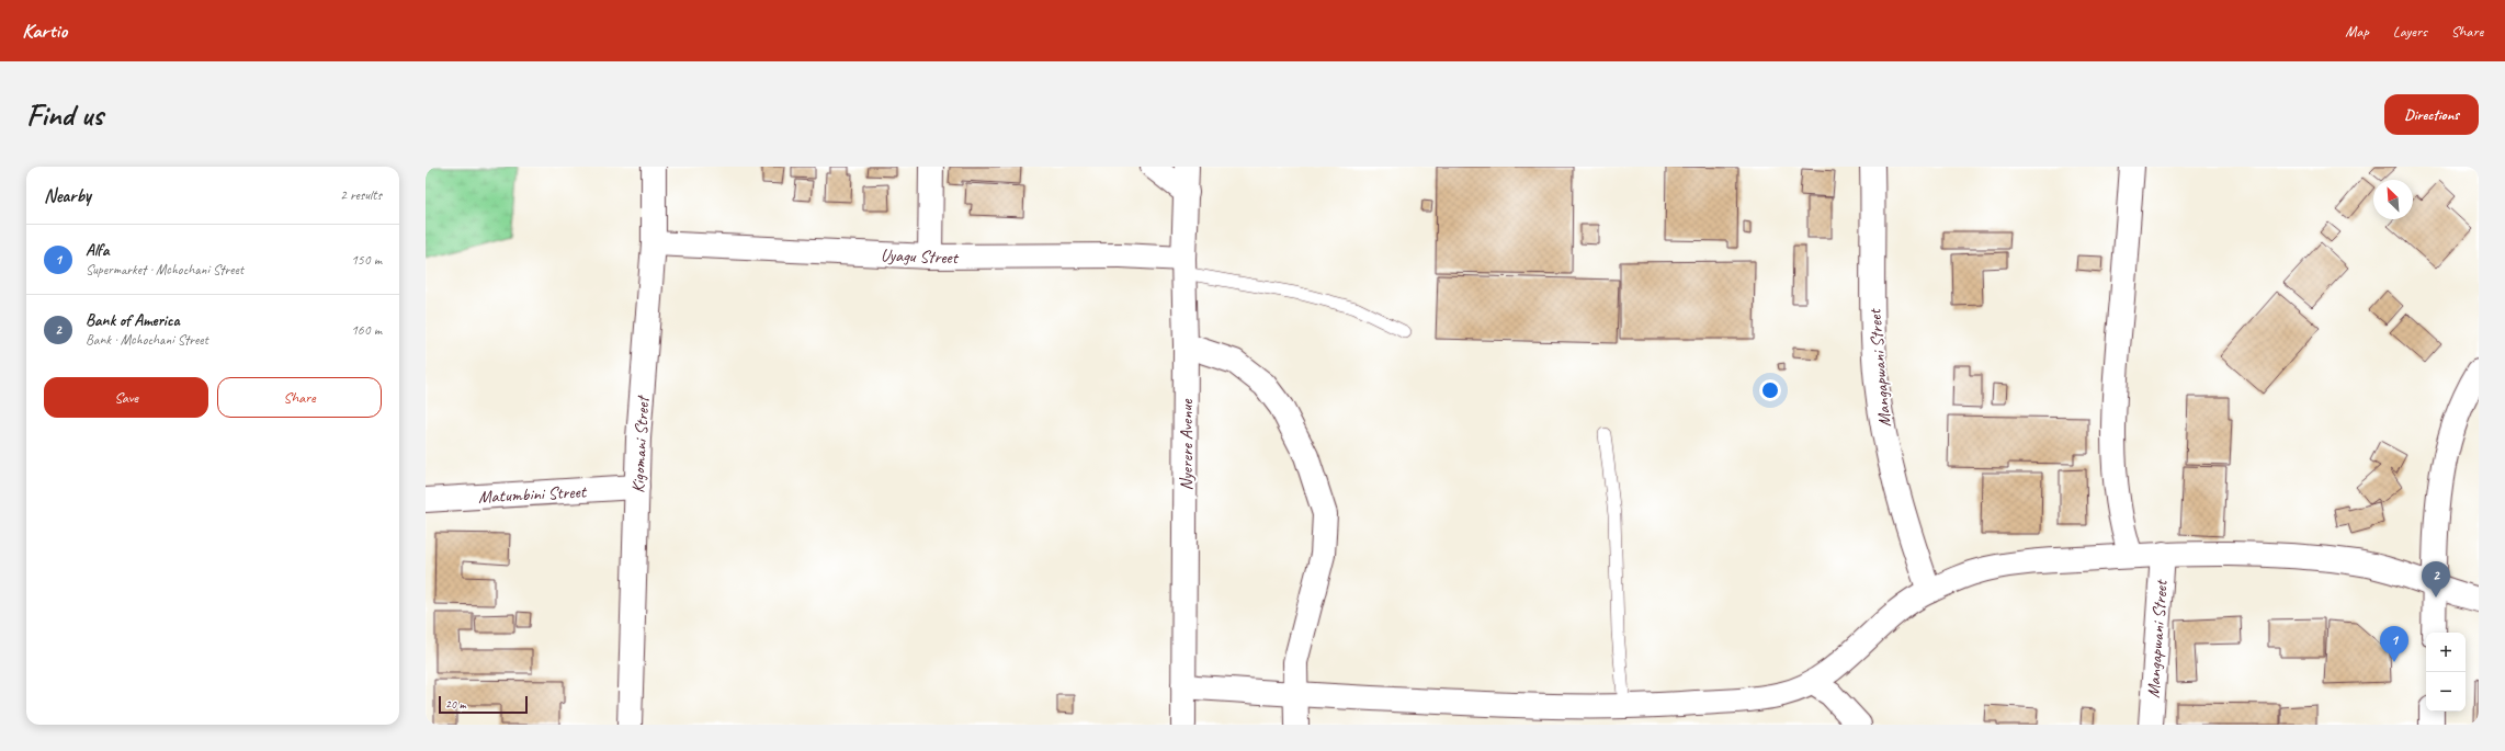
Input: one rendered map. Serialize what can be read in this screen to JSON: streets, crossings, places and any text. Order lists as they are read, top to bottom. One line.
{"streets":{"street":["Uyagu Street","Mangapwani Street","Kigomani Street","Nyerere Avenue","Matumbini Street"]},"crossings":[["Uyagu Street","Kigomani Street"],["Uyagu Street","Nyerere Avenue"],["Kigomani Street","Matumbini Street"]],"scale_bar":"20 m","north":"top left","page":{"header":"Kartio","nav":["Map","Layers","Share"],"buttons":["Directions",["Save","Share"]],"title":"Find us","heading":["Nearby","2 results"],"list":[{"mark":"1","name":"Alfa","note":"Supermarket · Mchochani Street","value":"150 m"},{"mark":"2","name":"Bank of America","note":"Bank · Mchochani Street","value":"160 m"}],"pins":["2","1"],"map_buttons":["+","−"],"scale":"20 m"}}
